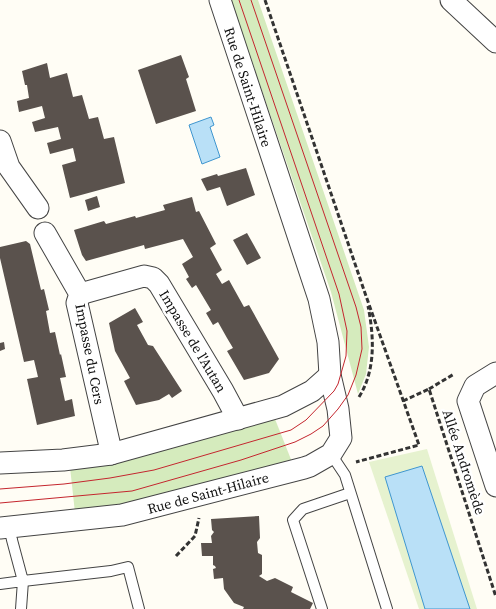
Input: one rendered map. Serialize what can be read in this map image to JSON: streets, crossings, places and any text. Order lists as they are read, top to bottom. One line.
{"streets":{"street":["Rue de Saint-Hilaire","Impasse de l'Autan","Impasse du Cers"],"path":["Allée Andromède"]},"crossings":[["Impasse de l'Autan","Impasse du Cers"]]}
